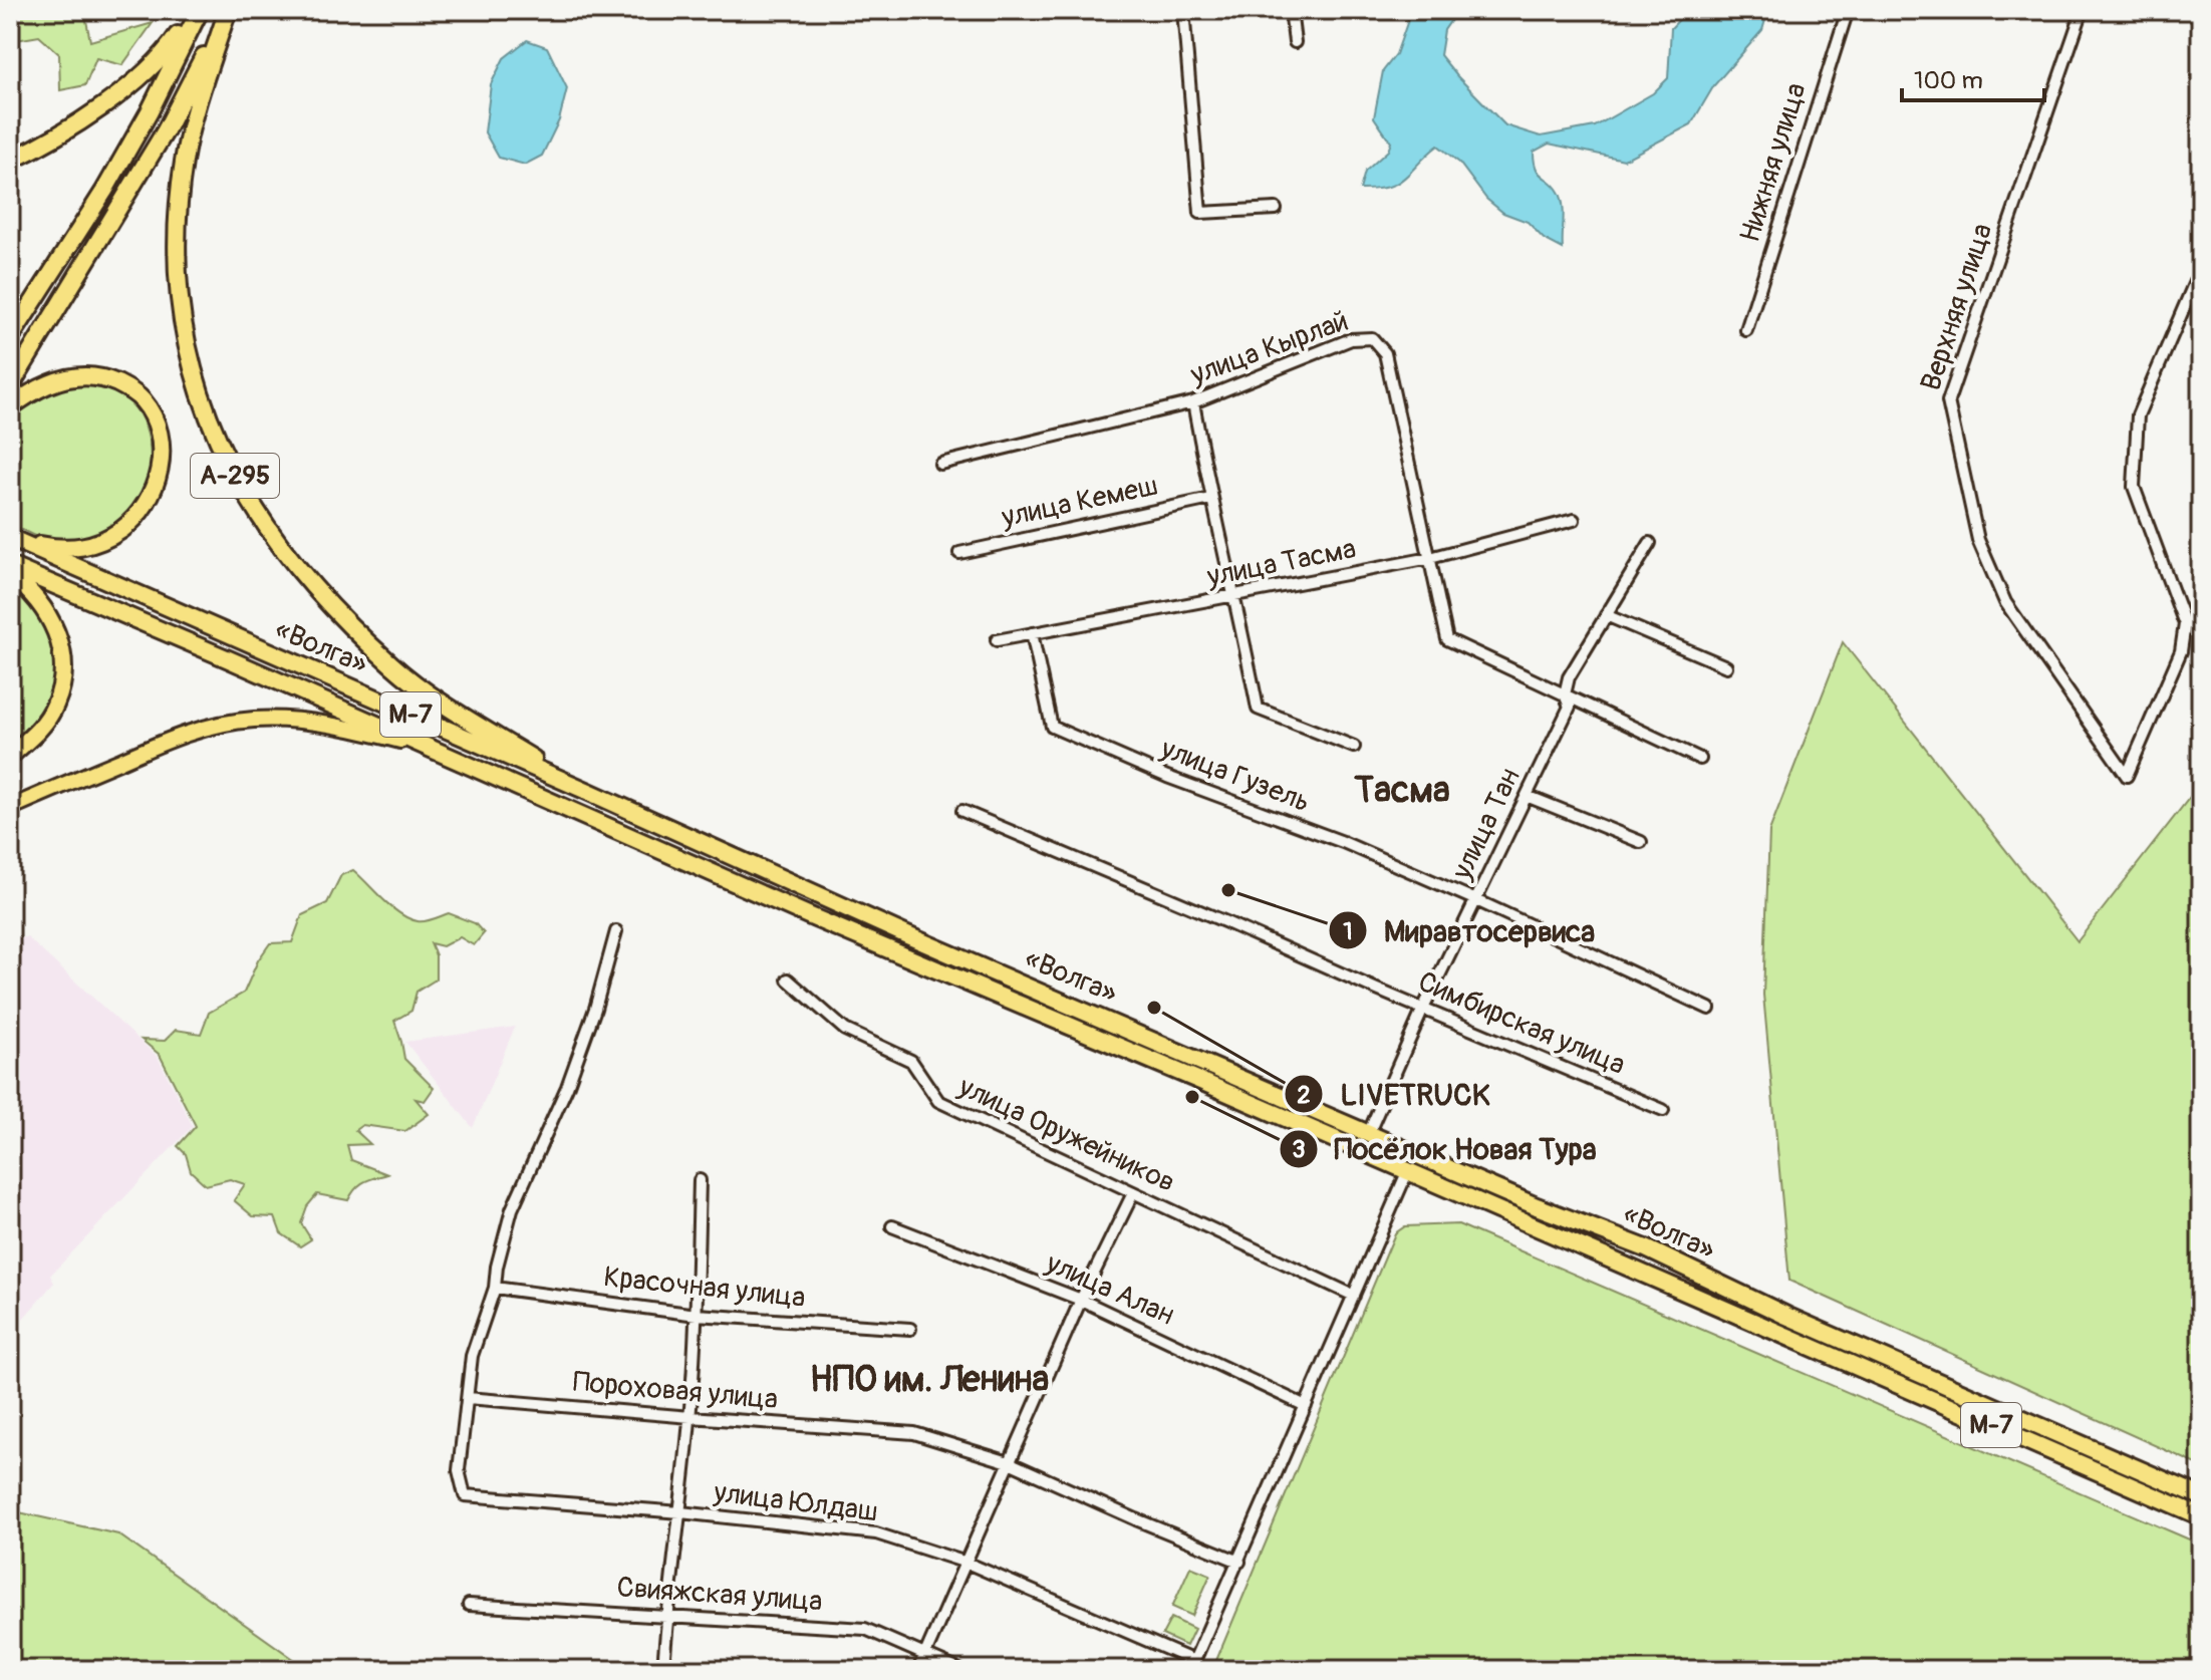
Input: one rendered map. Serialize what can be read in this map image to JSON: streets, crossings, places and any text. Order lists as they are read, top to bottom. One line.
{"streets":{"highway":["А-295","«Волга»","М-7"],"street":["Нижняя улица","Верхняя улица","улица Кырлай","улица Кемеш","улица Тасма","улица Гузель","улица Тан","Симбирская улица","улица Оружейников","Красочная улица","улица Алан","Пороховая улица","улица Юлдаш","Свияжская улица"]},"crossings":[["улица Кырлай","улица Тасма"],["улица Кырлай","улица Тан"],["А-295","«Волга»"],["улица Тасма","улица Гузель"],["«Волга»","улица Тан"],["улица Гузель","улица Тан"],["улица Тан","Симбирская улица"],["Пороховая улица","улица Юлдаш"]],"districts":["Тасма","НПО им. Ленина"],"places":["Миравтосервиса","LIVETRUCK","Посёлок Новая Тура"],"scale_bar":"100 m"}
